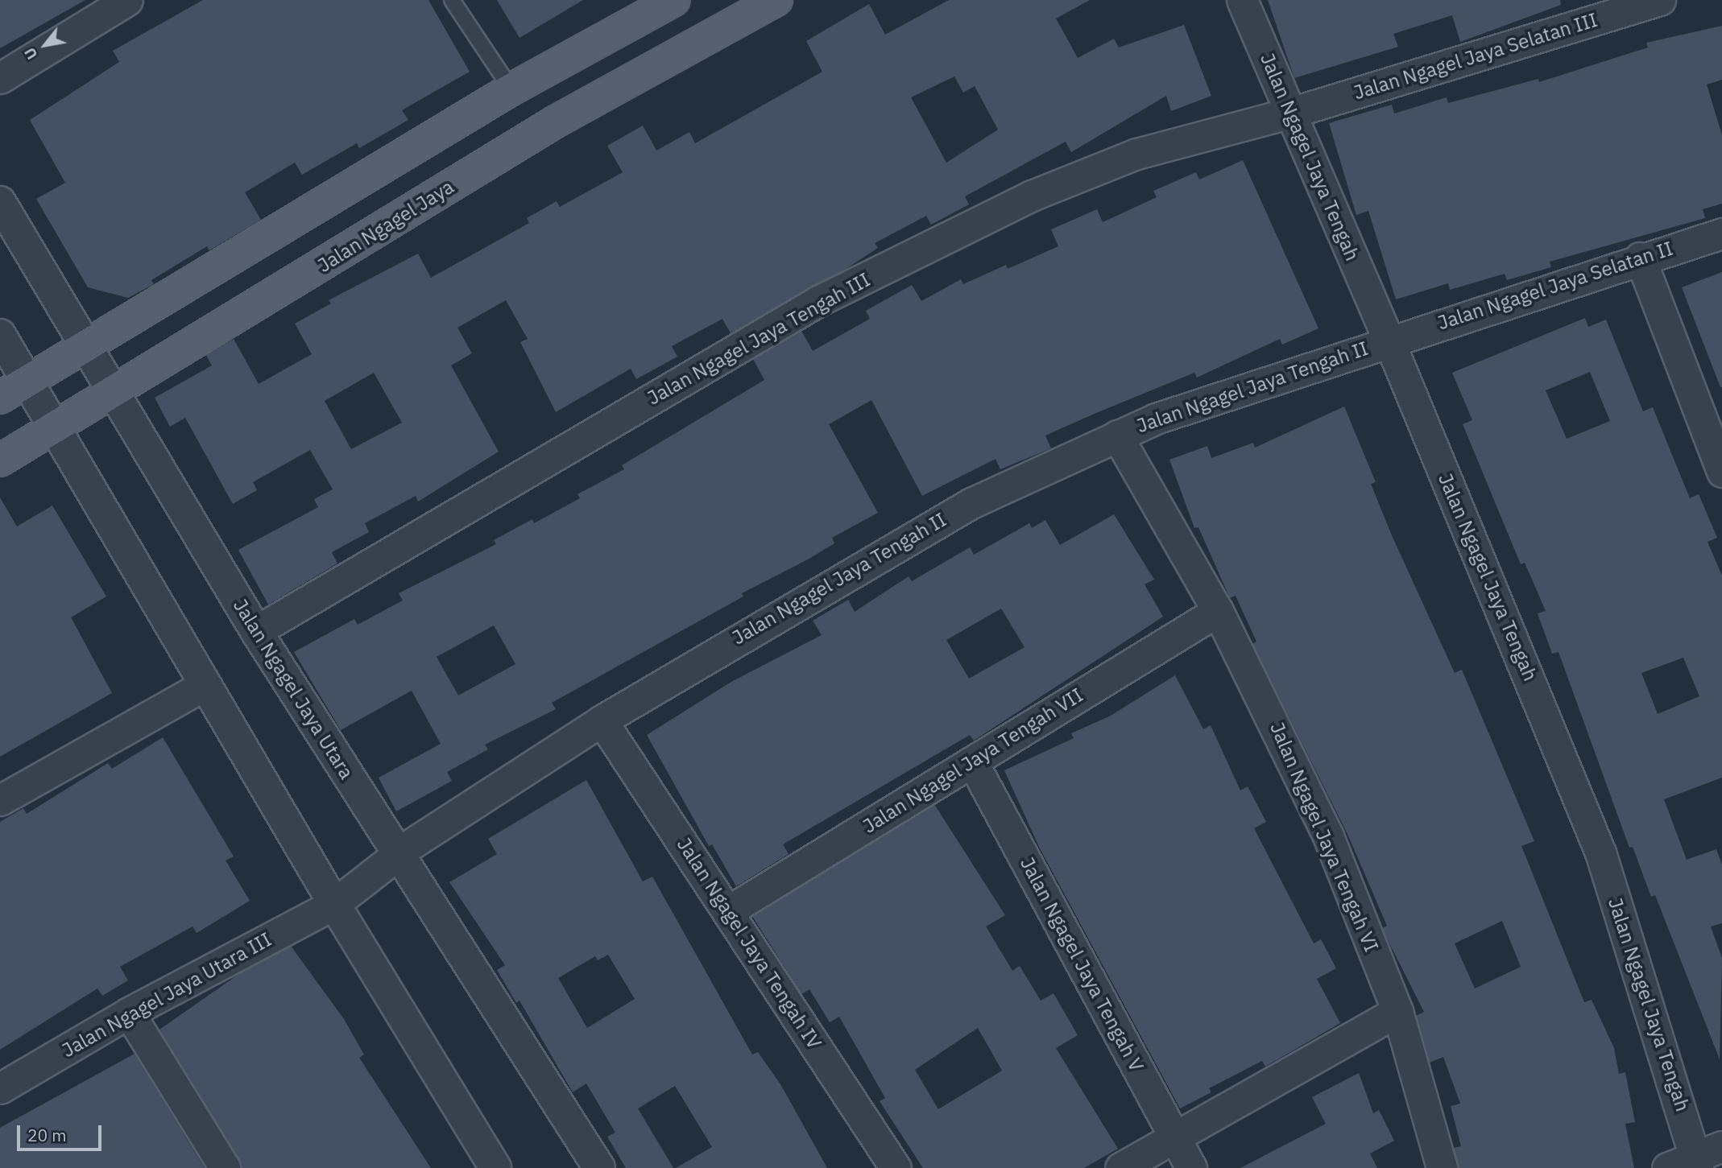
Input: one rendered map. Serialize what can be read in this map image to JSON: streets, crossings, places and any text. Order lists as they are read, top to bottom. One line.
{"streets":{"main road":["Jalan Ngagel Jaya"],"street":["Jalan Ngagel Jaya Selatan III","Jalan Ngagel Jaya Tengah","Jalan Ngagel Jaya Selatan II","Jalan Ngagel Jaya Tengah III","Jalan Ngagel Jaya Tengah II","Jalan Ngagel Jaya Utara","Jalan Ngagel Jaya Tengah VII","Jalan Ngagel Jaya Tengah VI","Jalan Ngagel Jaya Tengah IV","Jalan Ngagel Jaya Tengah V","Jalan Ngagel Jaya Utara III"]},"crossings":[["Jalan Ngagel Jaya Selatan III","Jalan Ngagel Jaya Tengah"],["Jalan Ngagel Jaya Selatan III","Jalan Ngagel Jaya Tengah III"],["Jalan Ngagel Jaya Tengah","Jalan Ngagel Jaya Selatan II"],["Jalan Ngagel Jaya Tengah","Jalan Ngagel Jaya Tengah III"],["Jalan Ngagel Jaya Tengah","Jalan Ngagel Jaya Tengah II"],["Jalan Ngagel Jaya","Jalan Ngagel Jaya Utara"],["Jalan Ngagel Jaya Selatan II","Jalan Ngagel Jaya Tengah II"],["Jalan Ngagel Jaya Tengah III","Jalan Ngagel Jaya Utara"],["Jalan Ngagel Jaya Tengah II","Jalan Ngagel Jaya Utara"],["Jalan Ngagel Jaya Tengah II","Jalan Ngagel Jaya Tengah VI"],["Jalan Ngagel Jaya Tengah II","Jalan Ngagel Jaya Tengah IV"],["Jalan Ngagel Jaya Tengah II","Jalan Ngagel Jaya Utara III"],["Jalan Ngagel Jaya Tengah VII","Jalan Ngagel Jaya Tengah VI"],["Jalan Ngagel Jaya Tengah VII","Jalan Ngagel Jaya Tengah IV"],["Jalan Ngagel Jaya Tengah VII","Jalan Ngagel Jaya Tengah V"]],"scale_bar":"20 m","north":"bottom left"}
